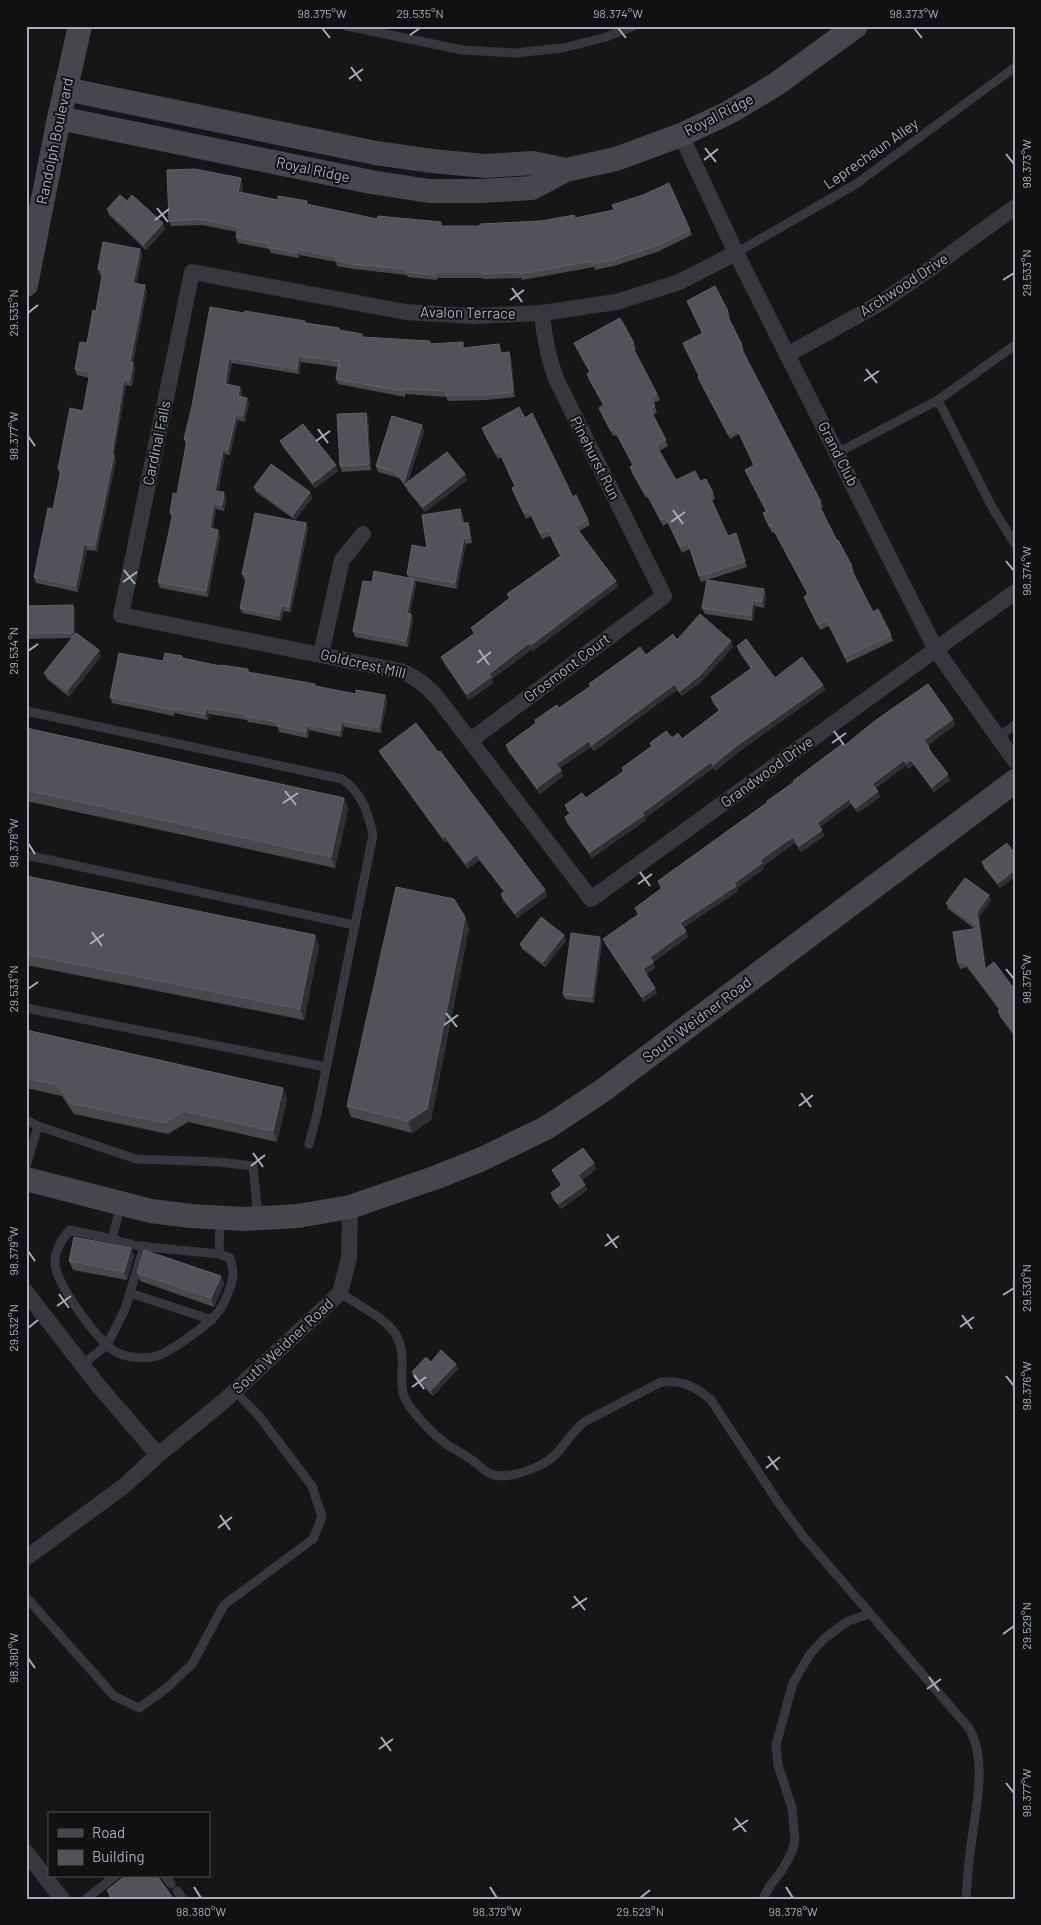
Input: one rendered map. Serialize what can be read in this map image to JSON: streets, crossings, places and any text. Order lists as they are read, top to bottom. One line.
{"streets":{"main road":["Royal Ridge","Randolph Boulevard","South Weidner Road"],"street":["Archwood Drive","Avalon Terrace","Cardinal Falls","Grand Club","Pinehurst Run","Goldcrest Mill","Grosmont Court","Grandwood Drive"],"lane":["Leprechaun Alley"]},"crossings":[["Royal Ridge","Randolph Boulevard"],["Royal Ridge","Grand Club"],["Leprechaun Alley","Avalon Terrace"],["Leprechaun Alley","Grand Club"],["Archwood Drive","Grand Club"],["Avalon Terrace","Cardinal Falls"],["Avalon Terrace","Grand Club"],["Avalon Terrace","Pinehurst Run"],["Cardinal Falls","Goldcrest Mill"],["Grand Club","Grandwood Drive"],["Pinehurst Run","Grosmont Court"],["Goldcrest Mill","Grosmont Court"],["Goldcrest Mill","Grandwood Drive"]],"legend":["Road","Building"],"coordinates":["98.375°W","29.535°N","98.374°W","98.373°W","29.533°N","98.377°W","29.534°N","98.378°W","98.379°W","29.530°N","29.532°N","98.376°W","29.529°N","98.380°W"]}
